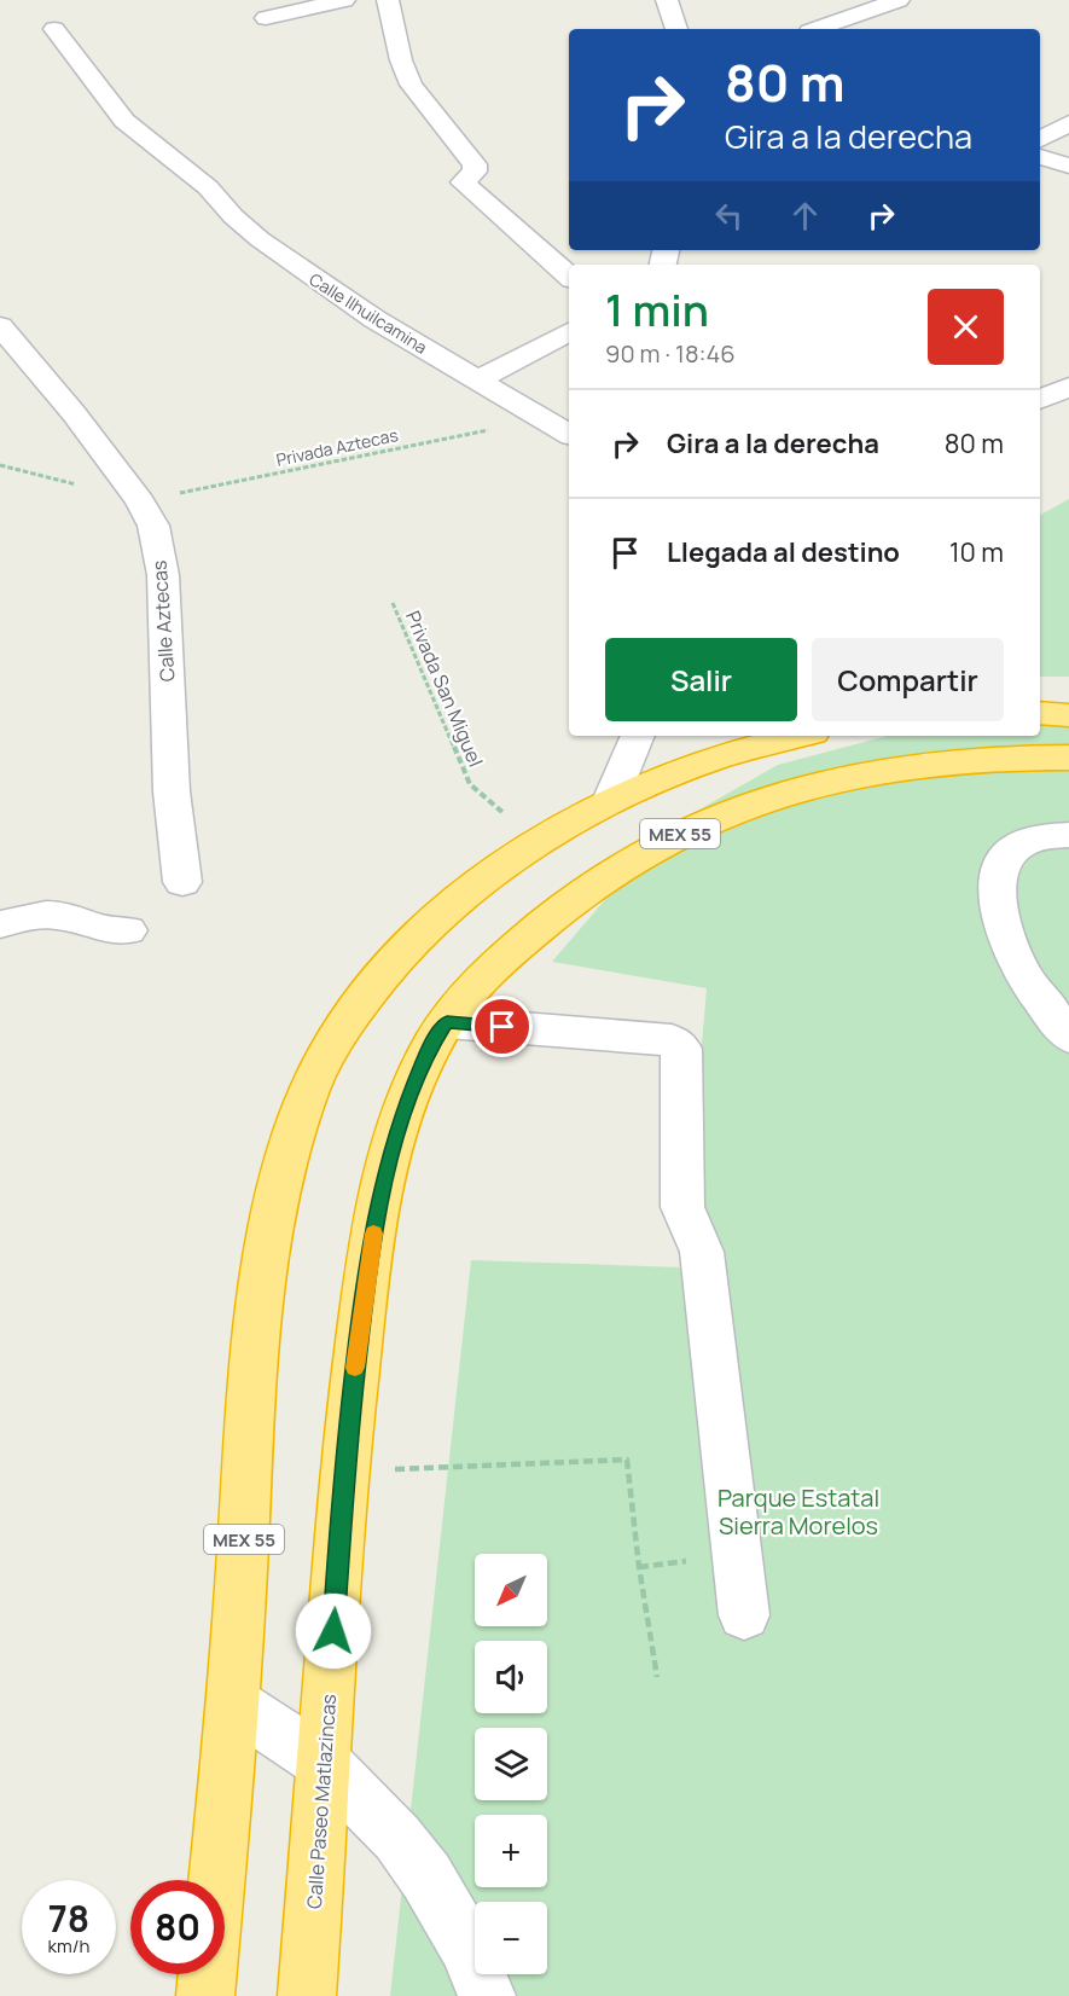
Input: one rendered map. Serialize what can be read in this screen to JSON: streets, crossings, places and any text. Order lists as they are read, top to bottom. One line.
{"streets":{"highway":["MEX 55","Calle Paseo Matlazincas"],"street":["Calle Ilhuilcamina","Calle Aztecas"],"path":["Privada Aztecas","Privada San Miguel"]},"crossings":[["Calle Ilhuilcamina","Privada Aztecas"],["Privada Aztecas","Calle Aztecas"]],"parks":["Parque Estatal Sierra Morelos"],"north":"bottom left","page":{"turn":["80 m","Gira a la derecha"],"heading":["1 min","90 m · 18:46"],"list":[{"name":"Gira a la derecha","value":"80 m"},{"name":"Llegada al destino","value":"10 m"}],"buttons":["Salir","Compartir"],"map_buttons":["+","−"],"speed":"78 km/h","limit":"80"}}
